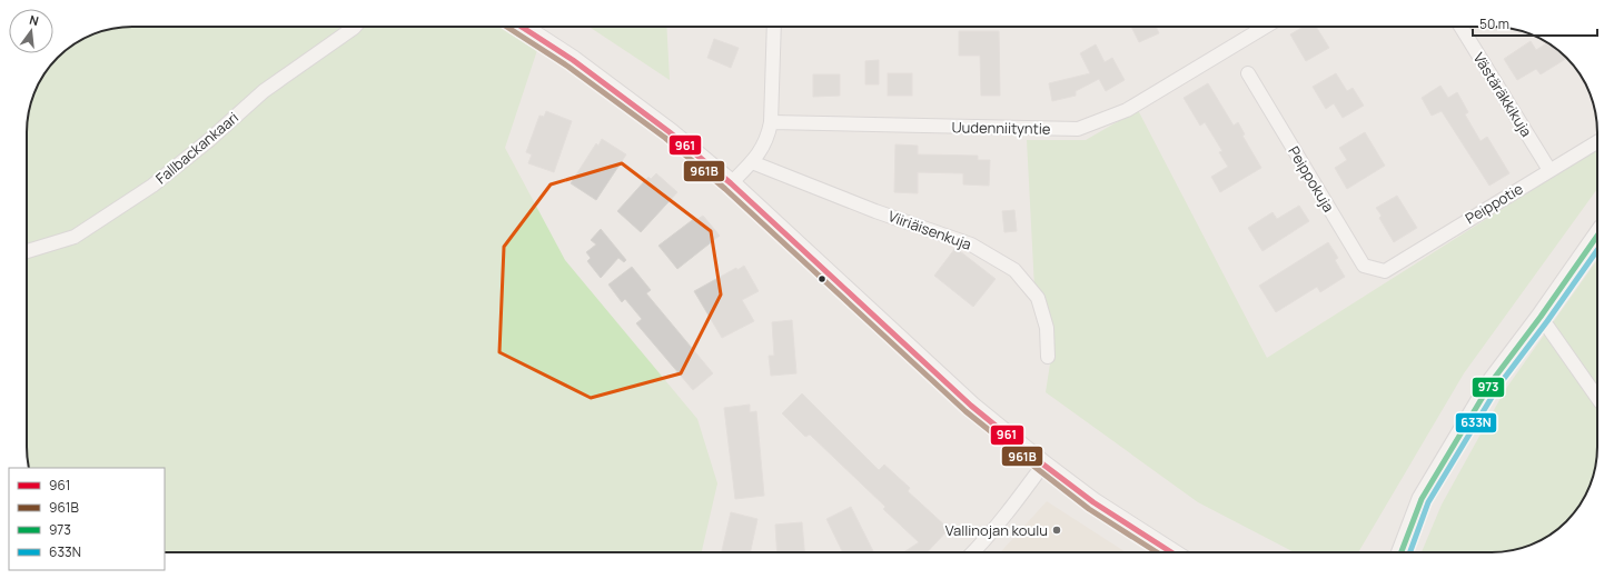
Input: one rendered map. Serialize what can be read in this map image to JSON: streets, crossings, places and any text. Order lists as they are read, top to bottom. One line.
{"streets":{"street":["Västäräkkikuja","Uudenniityntie","Fallbackankaari","Peippokuja","Peippotie","Viiriäisenkuja"]},"crossings":[["Västäräkkikuja","Peippotie"],["Peippokuja","Peippotie"]],"places":["Vallinojan koulu"],"lines":["transit line 961","transit line 961B","transit line 973","transit line 633N"],"legend":["961","961B","973","633N"],"scale_bar":"50 m","north":"top"}
